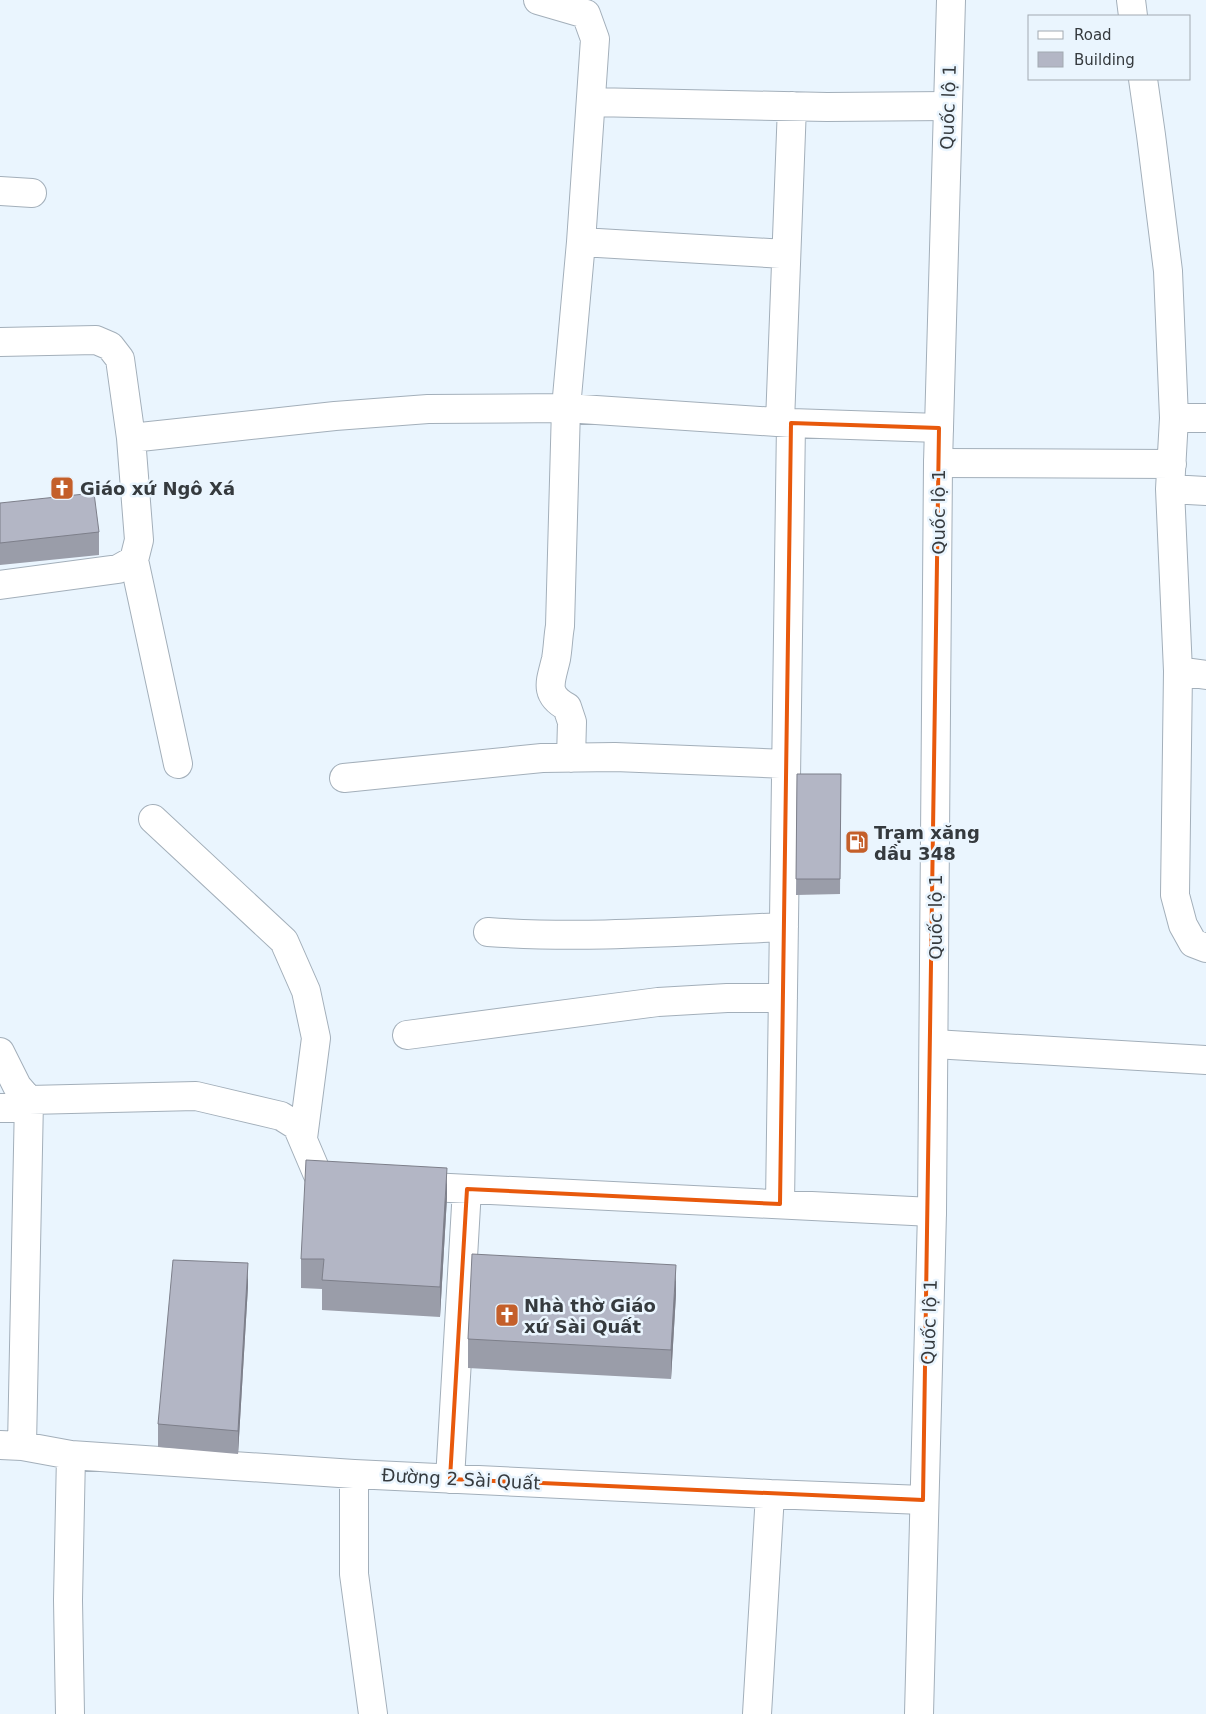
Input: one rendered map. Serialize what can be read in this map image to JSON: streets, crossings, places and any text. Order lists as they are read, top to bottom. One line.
{"streets":{"main road":["Quốc lộ 1","Đường 2 Sài Quất"]},"crossings":[["Quốc lộ 1","Đường 2 Sài Quất"]],"places":{"church":["Giáo xứ Ngô Xá","Nhà thờ Giáo xứ Sài Quất"],"fuel station":["Trạm xăng dầu 348"]},"legend":["Road","Building"]}
